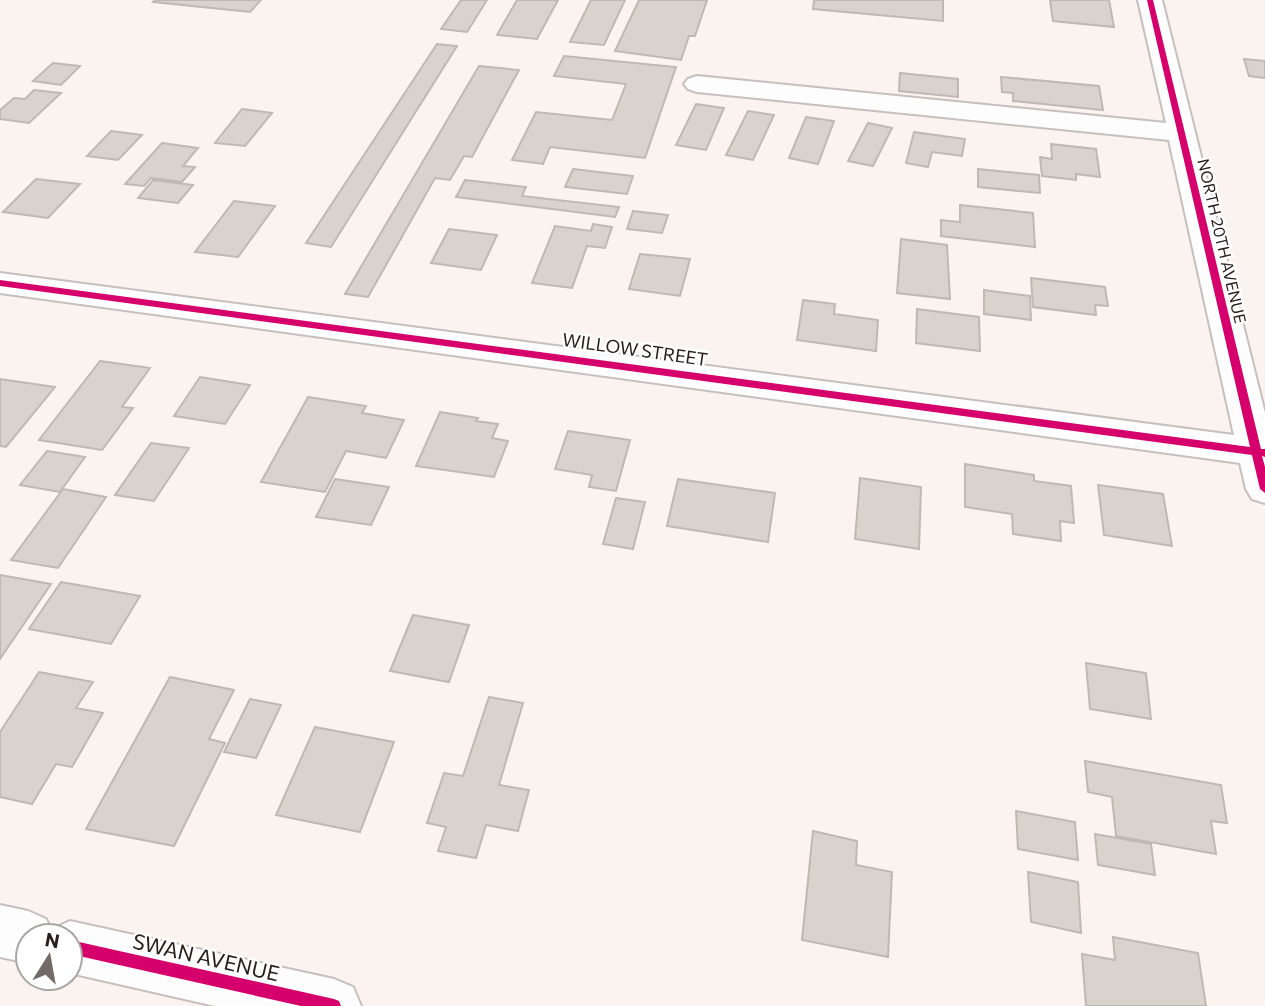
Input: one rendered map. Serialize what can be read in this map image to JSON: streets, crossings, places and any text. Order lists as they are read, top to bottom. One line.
{"streets":{"street":["NORTH 20TH AVENUE","WILLOW STREET","SWAN AVENUE"]},"crossings":[["NORTH 20TH AVENUE","WILLOW STREET"]],"north":"top"}
